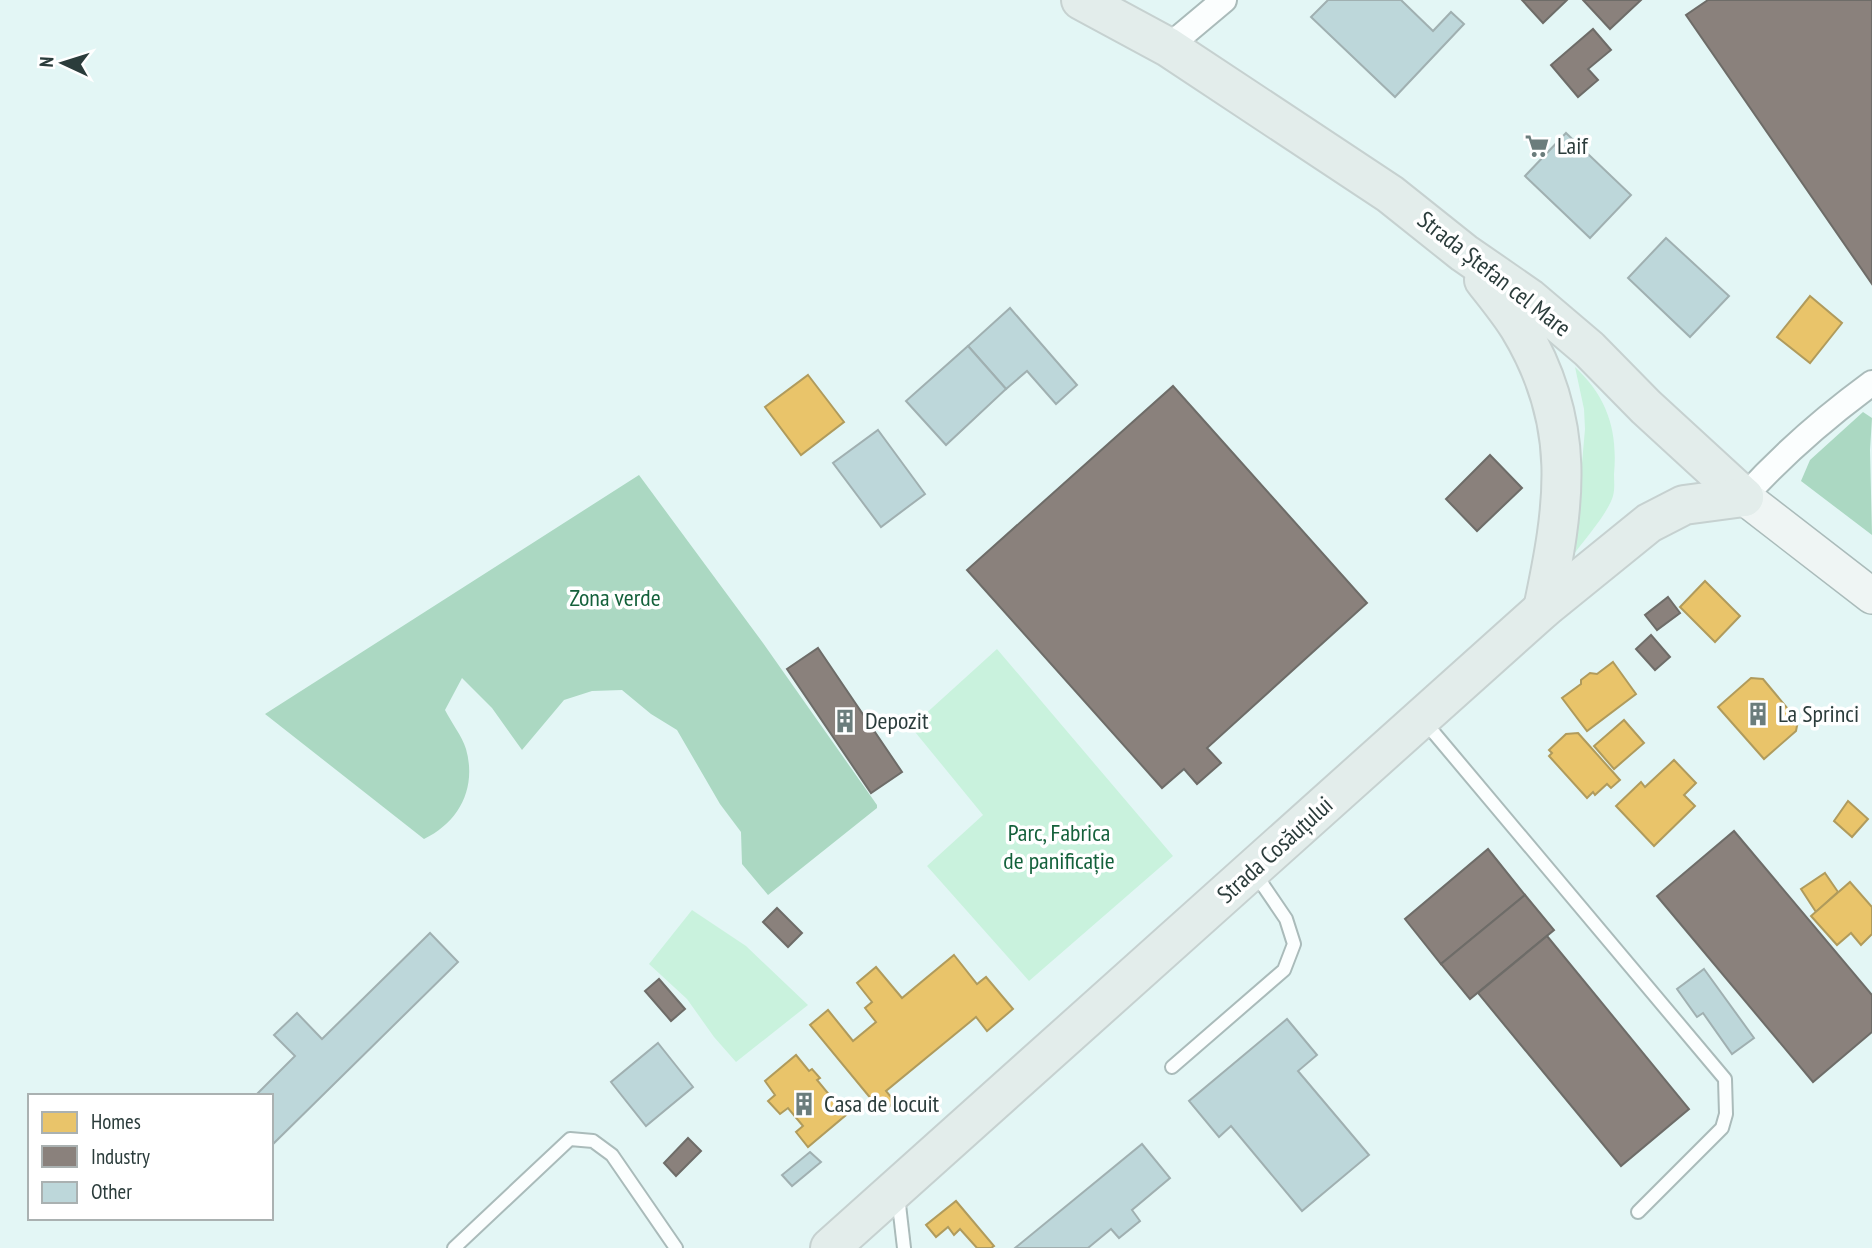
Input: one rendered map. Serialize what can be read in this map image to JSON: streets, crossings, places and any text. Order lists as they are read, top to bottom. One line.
{"streets":{"main road":["Strada Ștefan cel Mare","Strada Cosăuțului"]},"crossings":[["Strada Ștefan cel Mare","Strada Cosăuțului"]],"parks":["Zona verde","Parc, Fabrica de panificație"],"places":{"supermarket":["Laif"],"building":["La Sprinci","Depozit","Casa de locuit"]},"legend":["Homes","Industry","Other"],"north":"left"}
